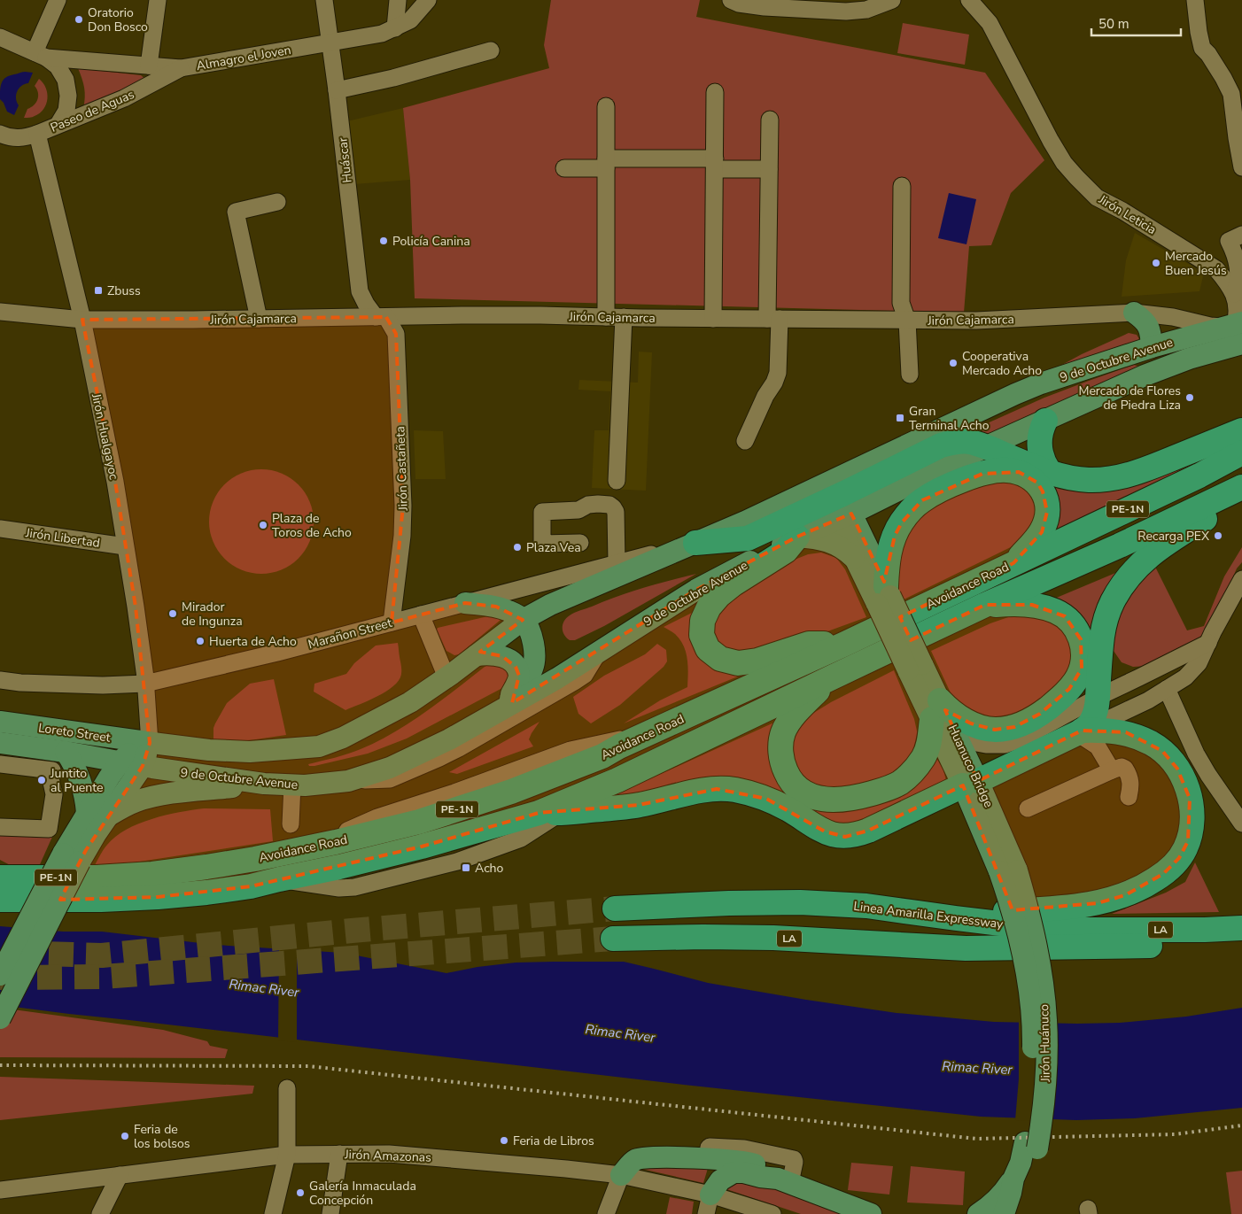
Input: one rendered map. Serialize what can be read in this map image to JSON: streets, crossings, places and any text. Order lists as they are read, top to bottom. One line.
{"streets":{"highway":["PE-1N","Avoidance Road","Linea Amarilla Expressway","LA"],"main road":["9 de Octubre Avenue","Loreto Street","Huanuco Bridge","Jirón Huánuco"],"street":["Almagro el Joven","Paseo de Aguas","Huáscar","Jirón Leticia","Jirón Cajamarca","Jirón Hualgayoc","Jirón Castañeta","Jirón Libertad","Marañon Street","Jirón Amazonas"]},"crossings":[["Almagro el Joven","Paseo de Aguas"],["Almagro el Joven","Huáscar"],["Paseo de Aguas","Jirón Hualgayoc"],["Huáscar","Jirón Cajamarca"],["Huáscar","Jirón Castañeta"],["Jirón Leticia","Jirón Cajamarca"],["Jirón Leticia","9 de Octubre Avenue"],["Jirón Cajamarca","9 de Octubre Avenue"],["Jirón Cajamarca","Jirón Hualgayoc"],["Jirón Cajamarca","Jirón Castañeta"],["9 de Octubre Avenue","Jirón Hualgayoc"],["9 de Octubre Avenue","Marañon Street"],["9 de Octubre Avenue","Loreto Street"],["Jirón Hualgayoc","Jirón Libertad"],["Jirón Hualgayoc","Marañon Street"],["Jirón Hualgayoc","Loreto Street"],["Jirón Castañeta","Marañon Street"],["Huanuco Bridge","Jirón Huánuco"]],"water":["Rimac River"],"places":{"other":["Oratorio Don Bosco","Policía Canina","Mercado Buen Jesús","Cooperativa Mercado Acho","Mercado de Flores de Piedra Liza","Plaza de Toros de Acho","Recarga PEX","Plaza Vea","Mirador de Ingunza","Huerta de Acho","Juntito al Puente","Feria de los bolsos","Feria de Libros","Galería Inmaculada Concepción"],"transit":["Zbuss","Gran Terminal Acho","Acho"]},"scale_bar":"50 m"}
